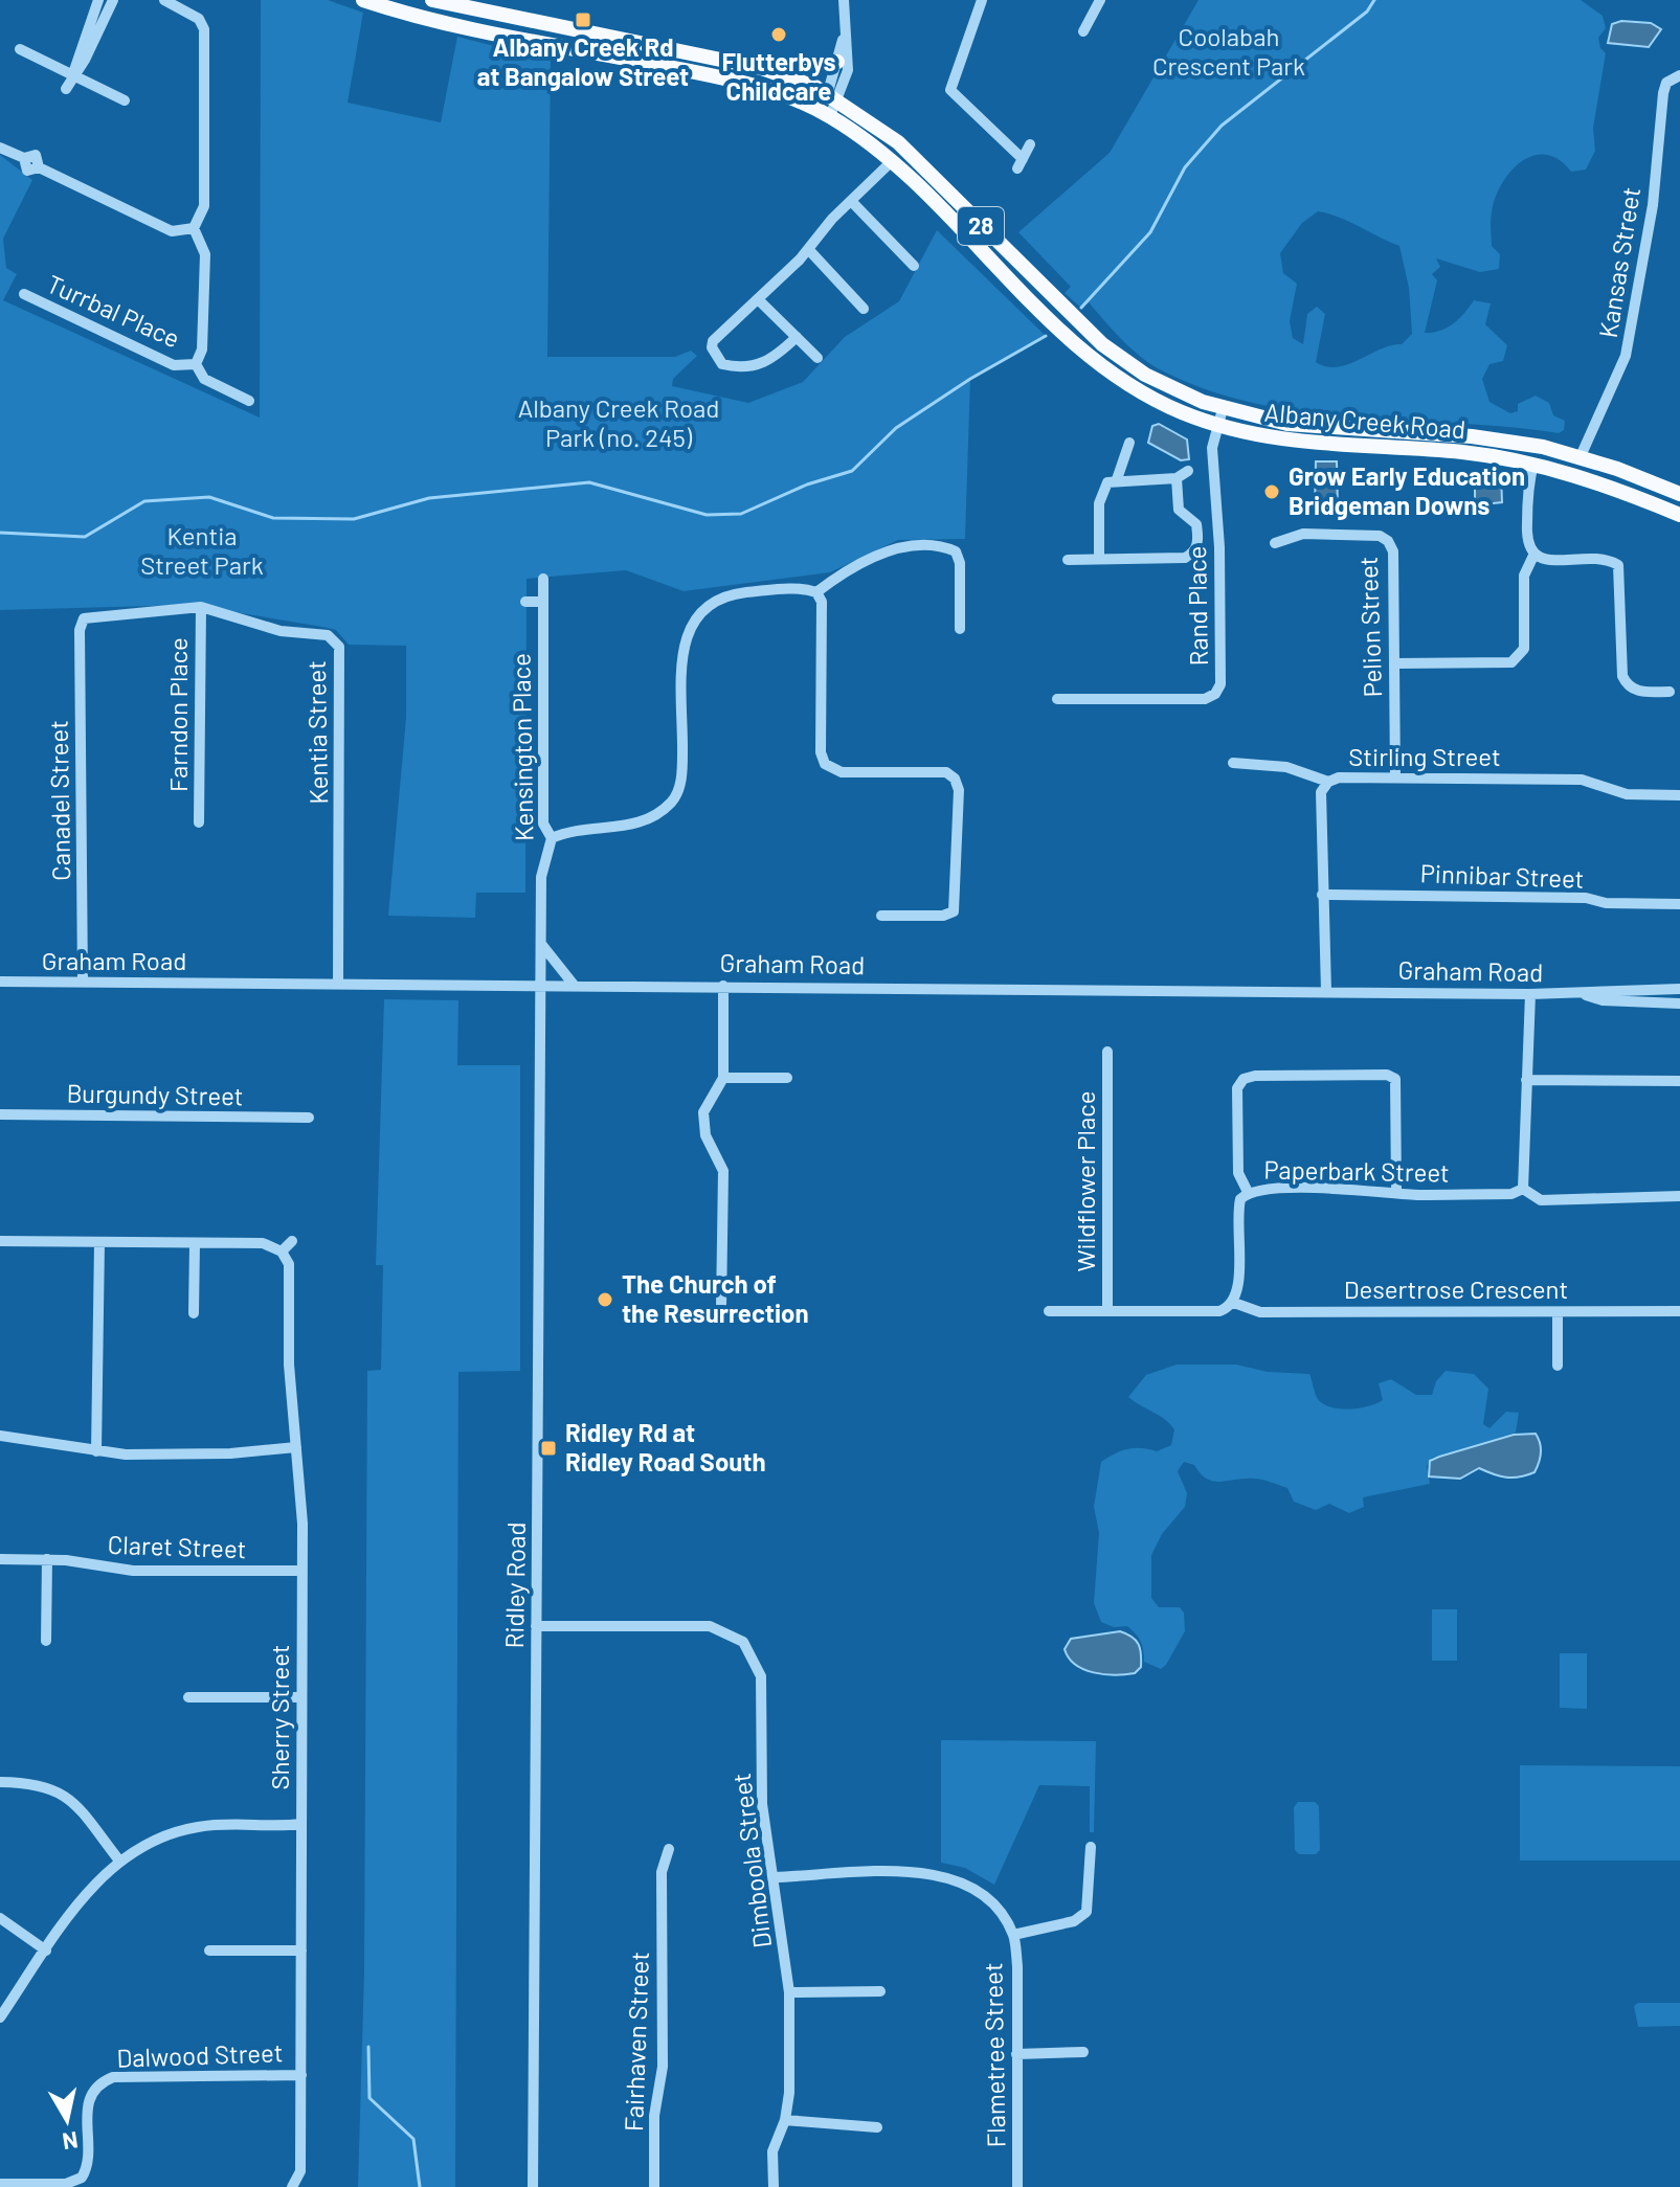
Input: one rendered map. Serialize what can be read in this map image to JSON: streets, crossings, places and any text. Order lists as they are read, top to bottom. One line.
{"streets":{"main road":["28","Albany Creek Road"],"street":["Kansas Street","Turrbal Place","Rand Place","Pelion Street","Farndon Place","Kentia Street","Kensington Place","Stirling Street","Canadel Street","Pinnibar Street","Graham Road","Burgundy Street","Paperbark Street","Wildflower Place","Desertrose Crescent","Claret Street","Ridley Road","Sherry Street","Dimboola Street","Fairhaven Street","Flametree Street","Dalwood Street"]},"crossings":[["Kansas Street","Albany Creek Road"],["Albany Creek Road","Rand Place"],["Pelion Street","Stirling Street"],["Farndon Place","Kentia Street"],["Kentia Street","Canadel Street"],["Kentia Street","Graham Road"],["Kensington Place","Graham Road"],["Kensington Place","Ridley Road"],["Stirling Street","Pinnibar Street"],["Stirling Street","Graham Road"],["Canadel Street","Graham Road"],["Graham Road","Ridley Road"],["Paperbark Street","Desertrose Crescent"],["Claret Street","Sherry Street"],["Ridley Road","Dimboola Street"],["Sherry Street","Dalwood Street"],["Dimboola Street","Flametree Street"]],"parks":["Coolabah Crescent Park","Albany Creek Road Park (no. 245)","Kentia Street Park"],"places":{"transit":["Albany Creek Rd at Bangalow Street","Ridley Rd at Ridley Road South"],"other":["Flutterbys Childcare","Grow Early Education Bridgeman Downs","The Church of the Resurrection"]},"north":"bottom"}
